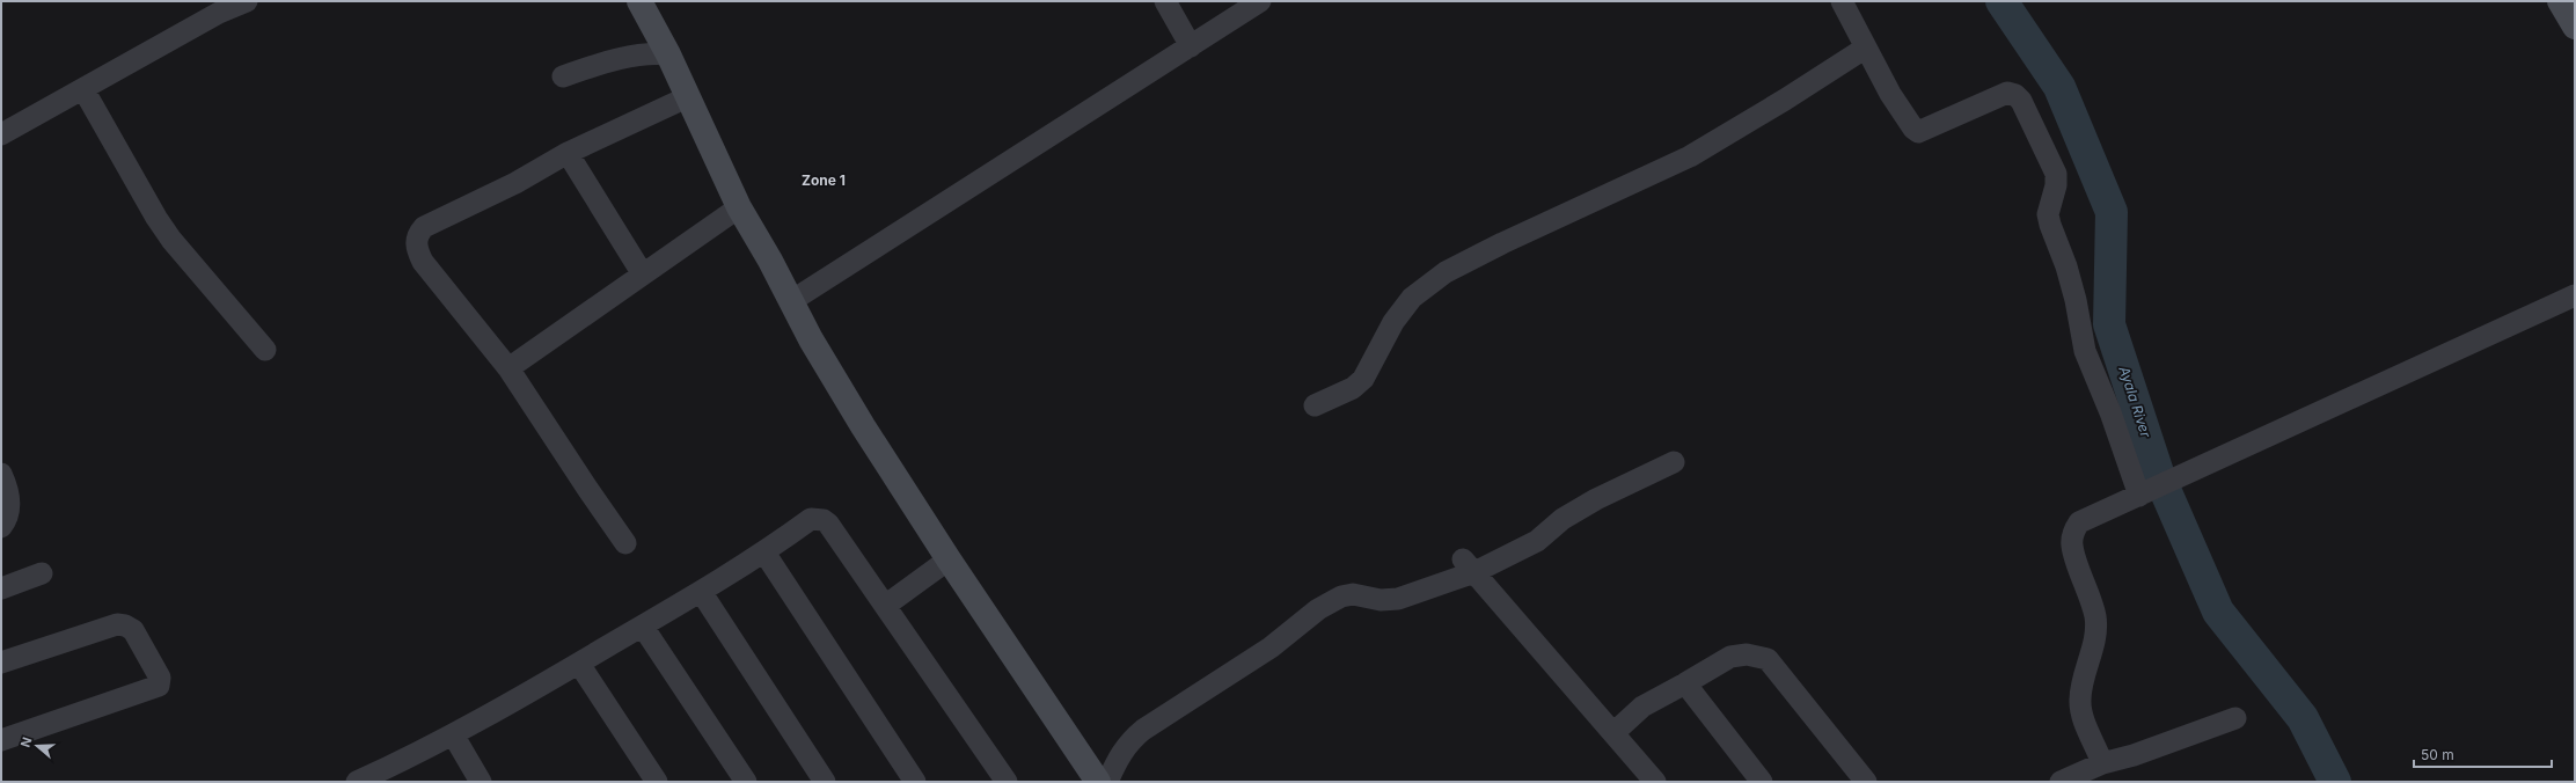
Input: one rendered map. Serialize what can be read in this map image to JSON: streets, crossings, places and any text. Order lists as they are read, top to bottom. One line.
{"districts":["Zone 1"],"water":["Ayala River"],"scale_bar":"50 m","north":"left"}
